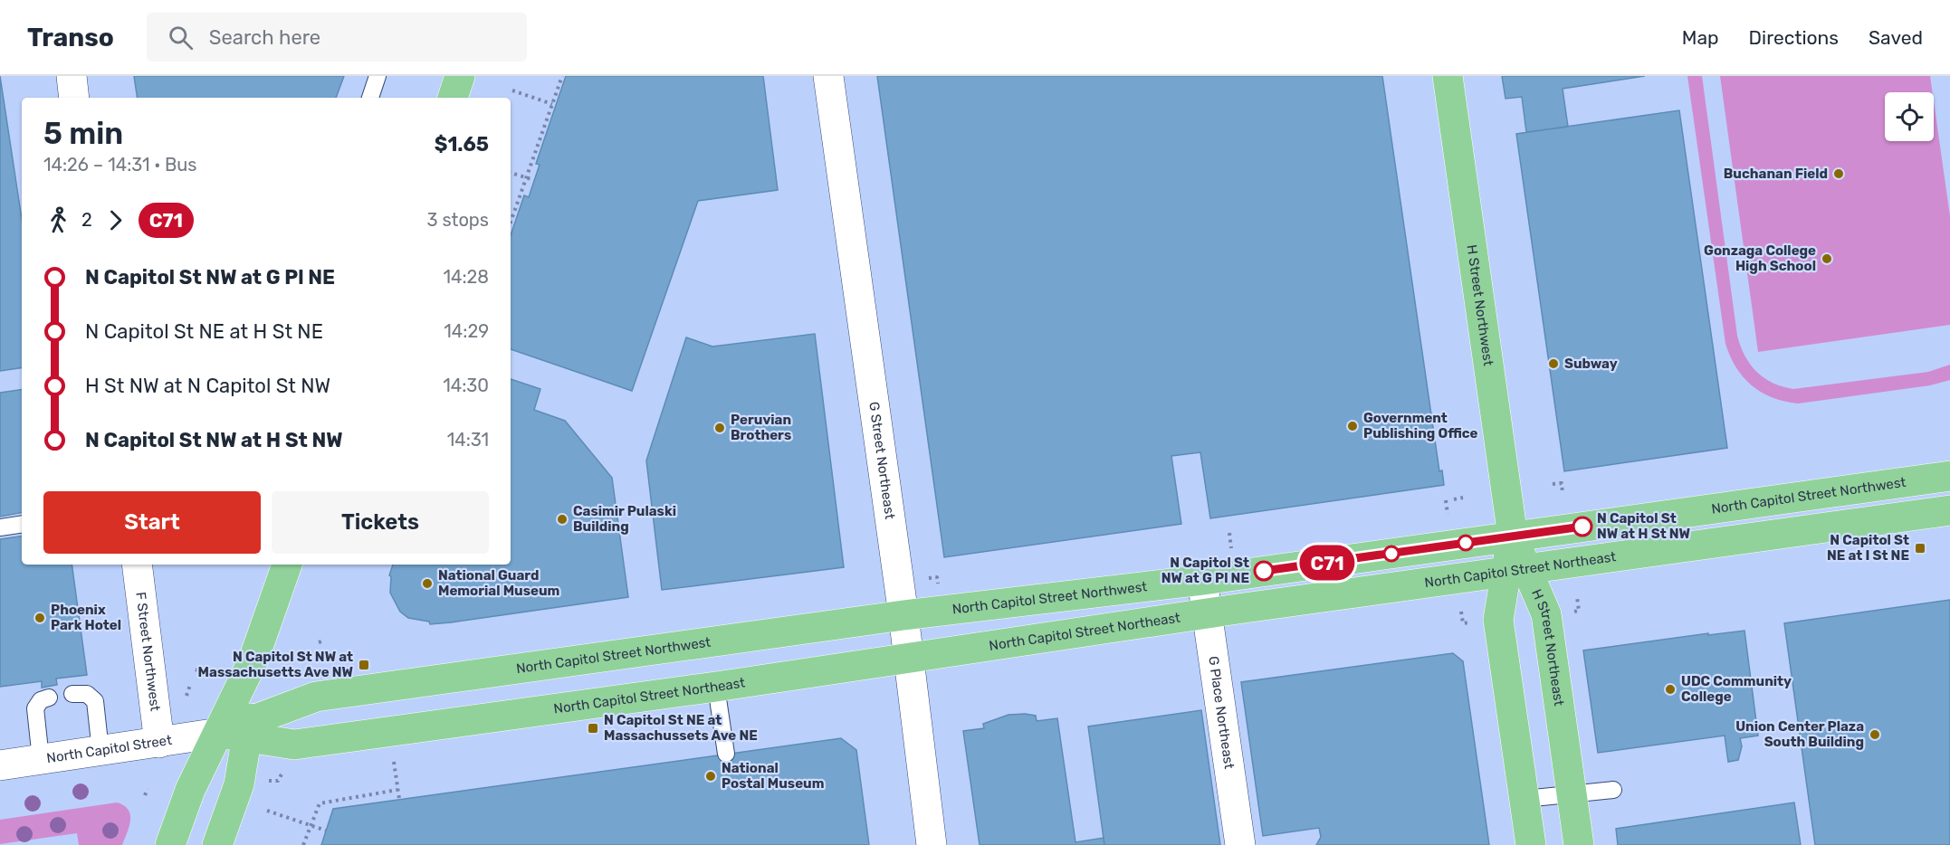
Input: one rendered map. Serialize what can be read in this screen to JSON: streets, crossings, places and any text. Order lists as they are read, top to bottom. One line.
{"streets":{"main road":["H Street Northwest","North Capitol Street Northwest","North Capitol Street Northeast","H Street Northeast"],"street":["G Street Northeast","F Street Northwest","G Place Northeast","North Capitol Street"]},"crossings":[["H Street Northwest","North Capitol Street Northwest"],["G Street Northeast","North Capitol Street Northwest"],["G Street Northeast","North Capitol Street Northeast"],["North Capitol Street Northwest","North Capitol Street Northeast"],["North Capitol Street Northwest","G Place Northeast"],["North Capitol Street Northwest","North Capitol Street"],["North Capitol Street Northeast","H Street Northeast"],["North Capitol Street Northeast","G Place Northeast"],["North Capitol Street Northeast","North Capitol Street"],["F Street Northwest","North Capitol Street"]],"places":{"other":["Buchanan Field","Gonzaga College High School","Subway","Government Publishing Office","Peruvian Brothers","Casimir Pulaski Building","N Capitol St NW at H St NW","N Capitol St NW at G Pl NE","National Guard Memorial Museum","Phoenix Park Hotel","UDC Community College","Union Center Plaza South Building","National Postal Museum"],"transit":["N Capitol St NE at I St NE","N Capitol St NW at Massachusetts Ave NW","N Capitol St NE at Massachussets Ave NE"]},"lines":["bus line C71"],"page":{"header":"Transo","search":"Search here","nav":["Map","Directions","Saved"],"on_map":"C71","heading":["5 min","14:26 – 14:31 · Bus","$1.65"],"legs":["2","C71","3 stops"],"list":[{"name":"N Capitol St NW at G Pl NE","value":"14:28"},{"name":"N Capitol St NE at H St NE","value":"14:29"},{"name":"H St NW at N Capitol St NW","value":"14:30"},{"name":"N Capitol St NW at H St NW","value":"14:31"}],"buttons":["Start","Tickets"]}}
